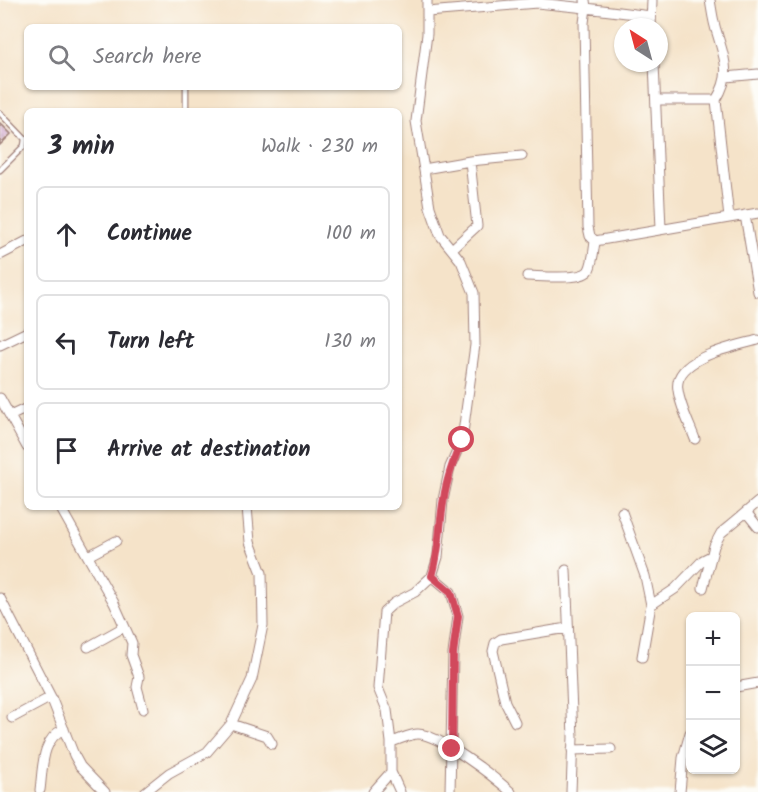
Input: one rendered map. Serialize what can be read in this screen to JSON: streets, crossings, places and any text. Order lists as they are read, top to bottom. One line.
{"north":"top left","page":{"search":"Search here","heading":["3 min","Walk · 230 m"],"list":[["Continue","100 m"],["Turn left","130 m"],"Arrive at destination"],"map_buttons":["+","−"]}}
